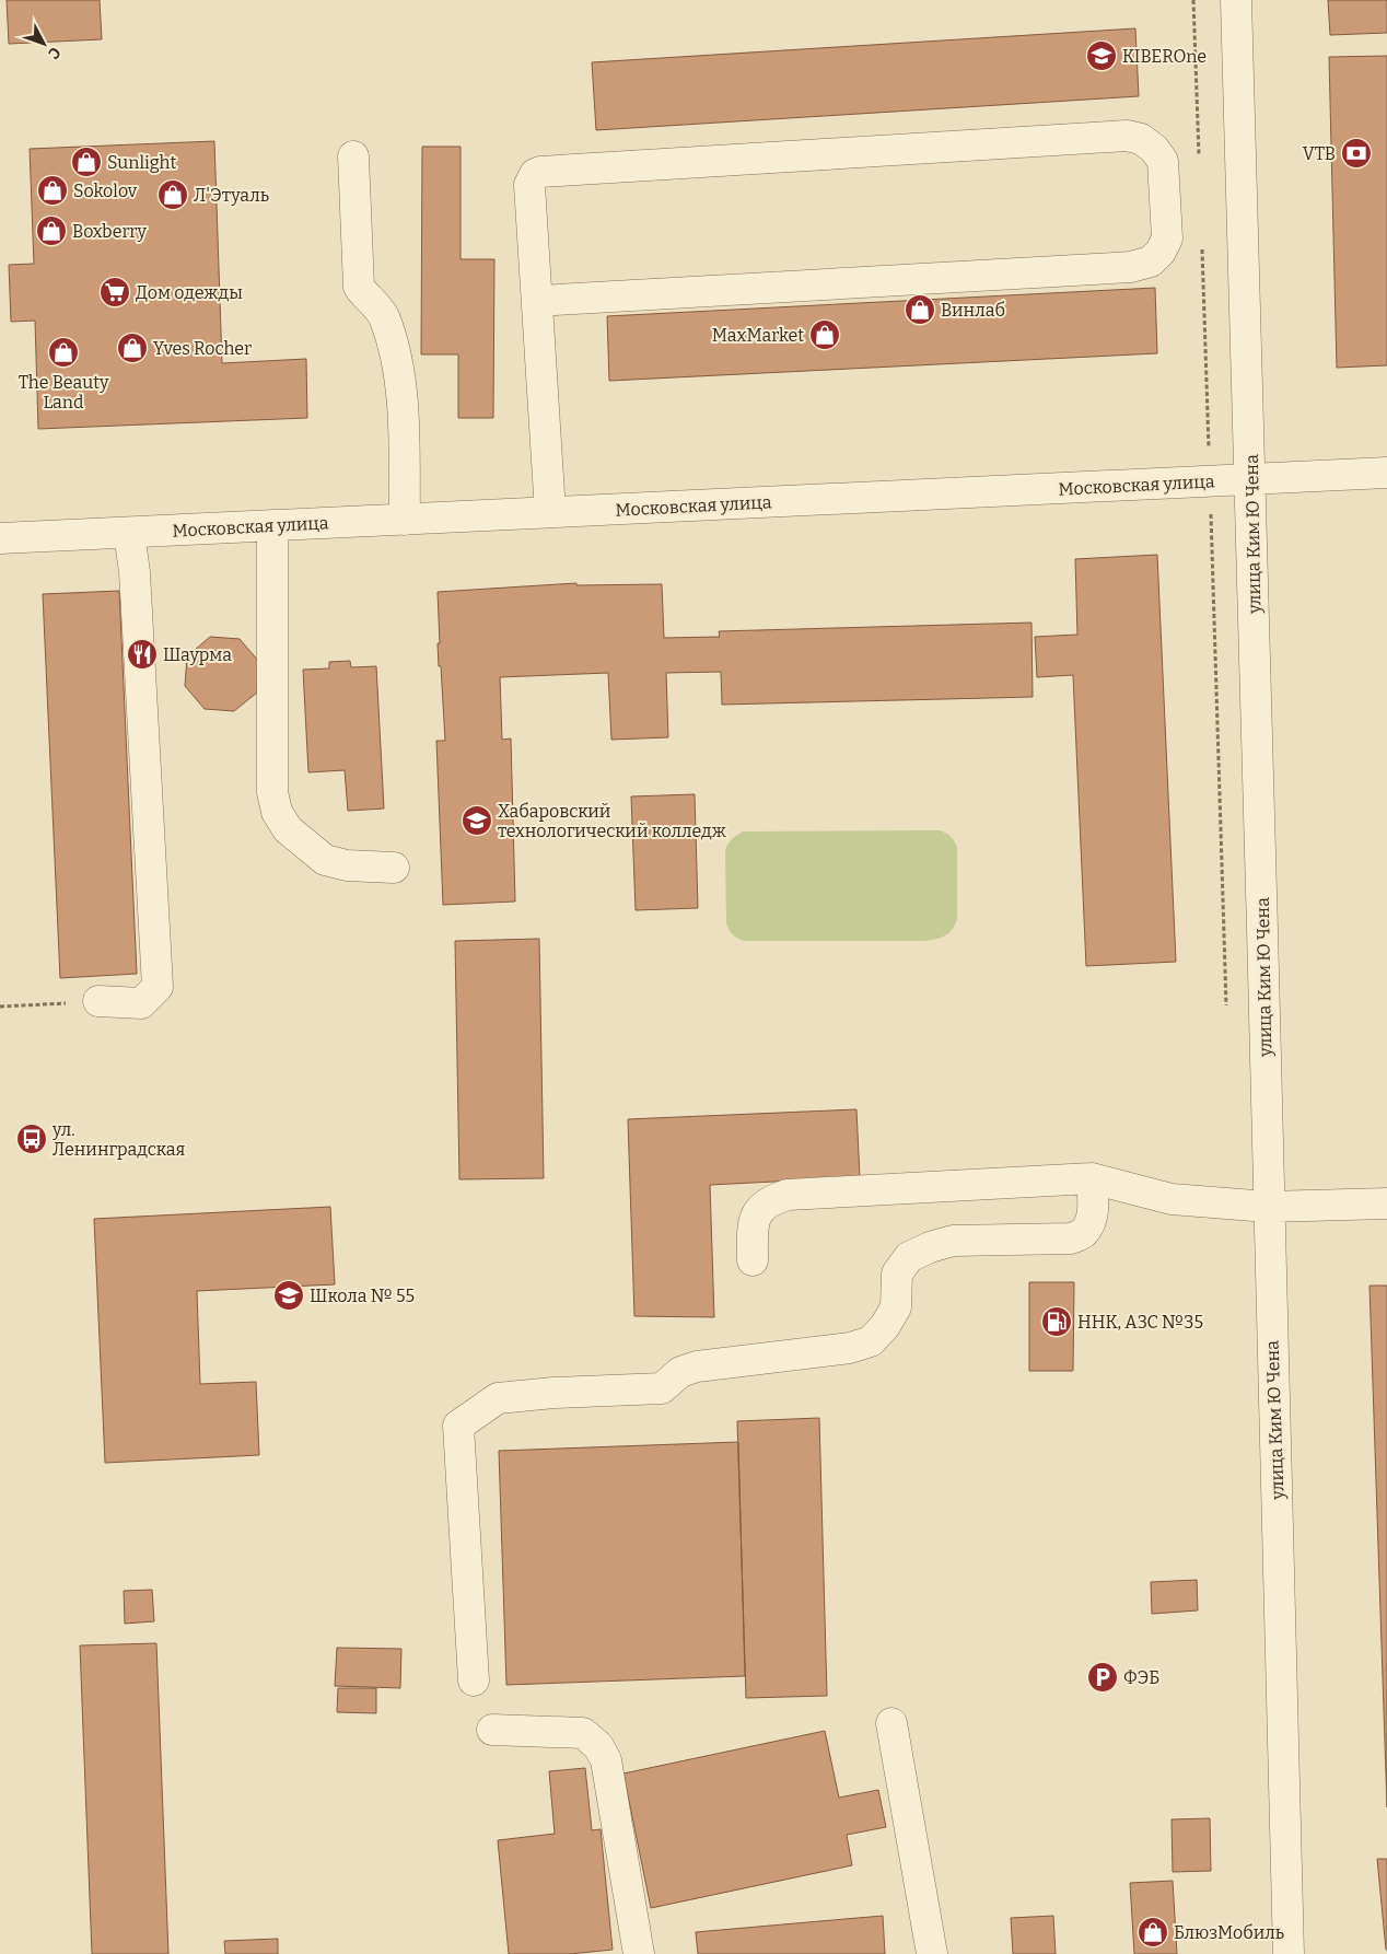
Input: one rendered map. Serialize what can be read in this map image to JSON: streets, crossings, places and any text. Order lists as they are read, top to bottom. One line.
{"streets":{"street":["Московская улица","улица Ким Ю Чена"]},"crossings":[["Московская улица","улица Ким Ю Чена"]],"places":{"school or university":["KIBEROne","Хабаровский технологический колледж","Школа № 55"],"bank":["VTB"],"shop":["Sunlight","Sokolov","Л'Этуаль","Boxberry","Винлаб","MaxMarket","Yves Rocher","The Beauty Land","БлюзМобиль"],"supermarket":["Дом одежды"],"restaurant":["Шаурма"],"bus stop":["ул. Ленинградская"],"fuel station":["ННК, АЗС №35"],"parking":["ФЭБ"]},"north":"bottom right"}
